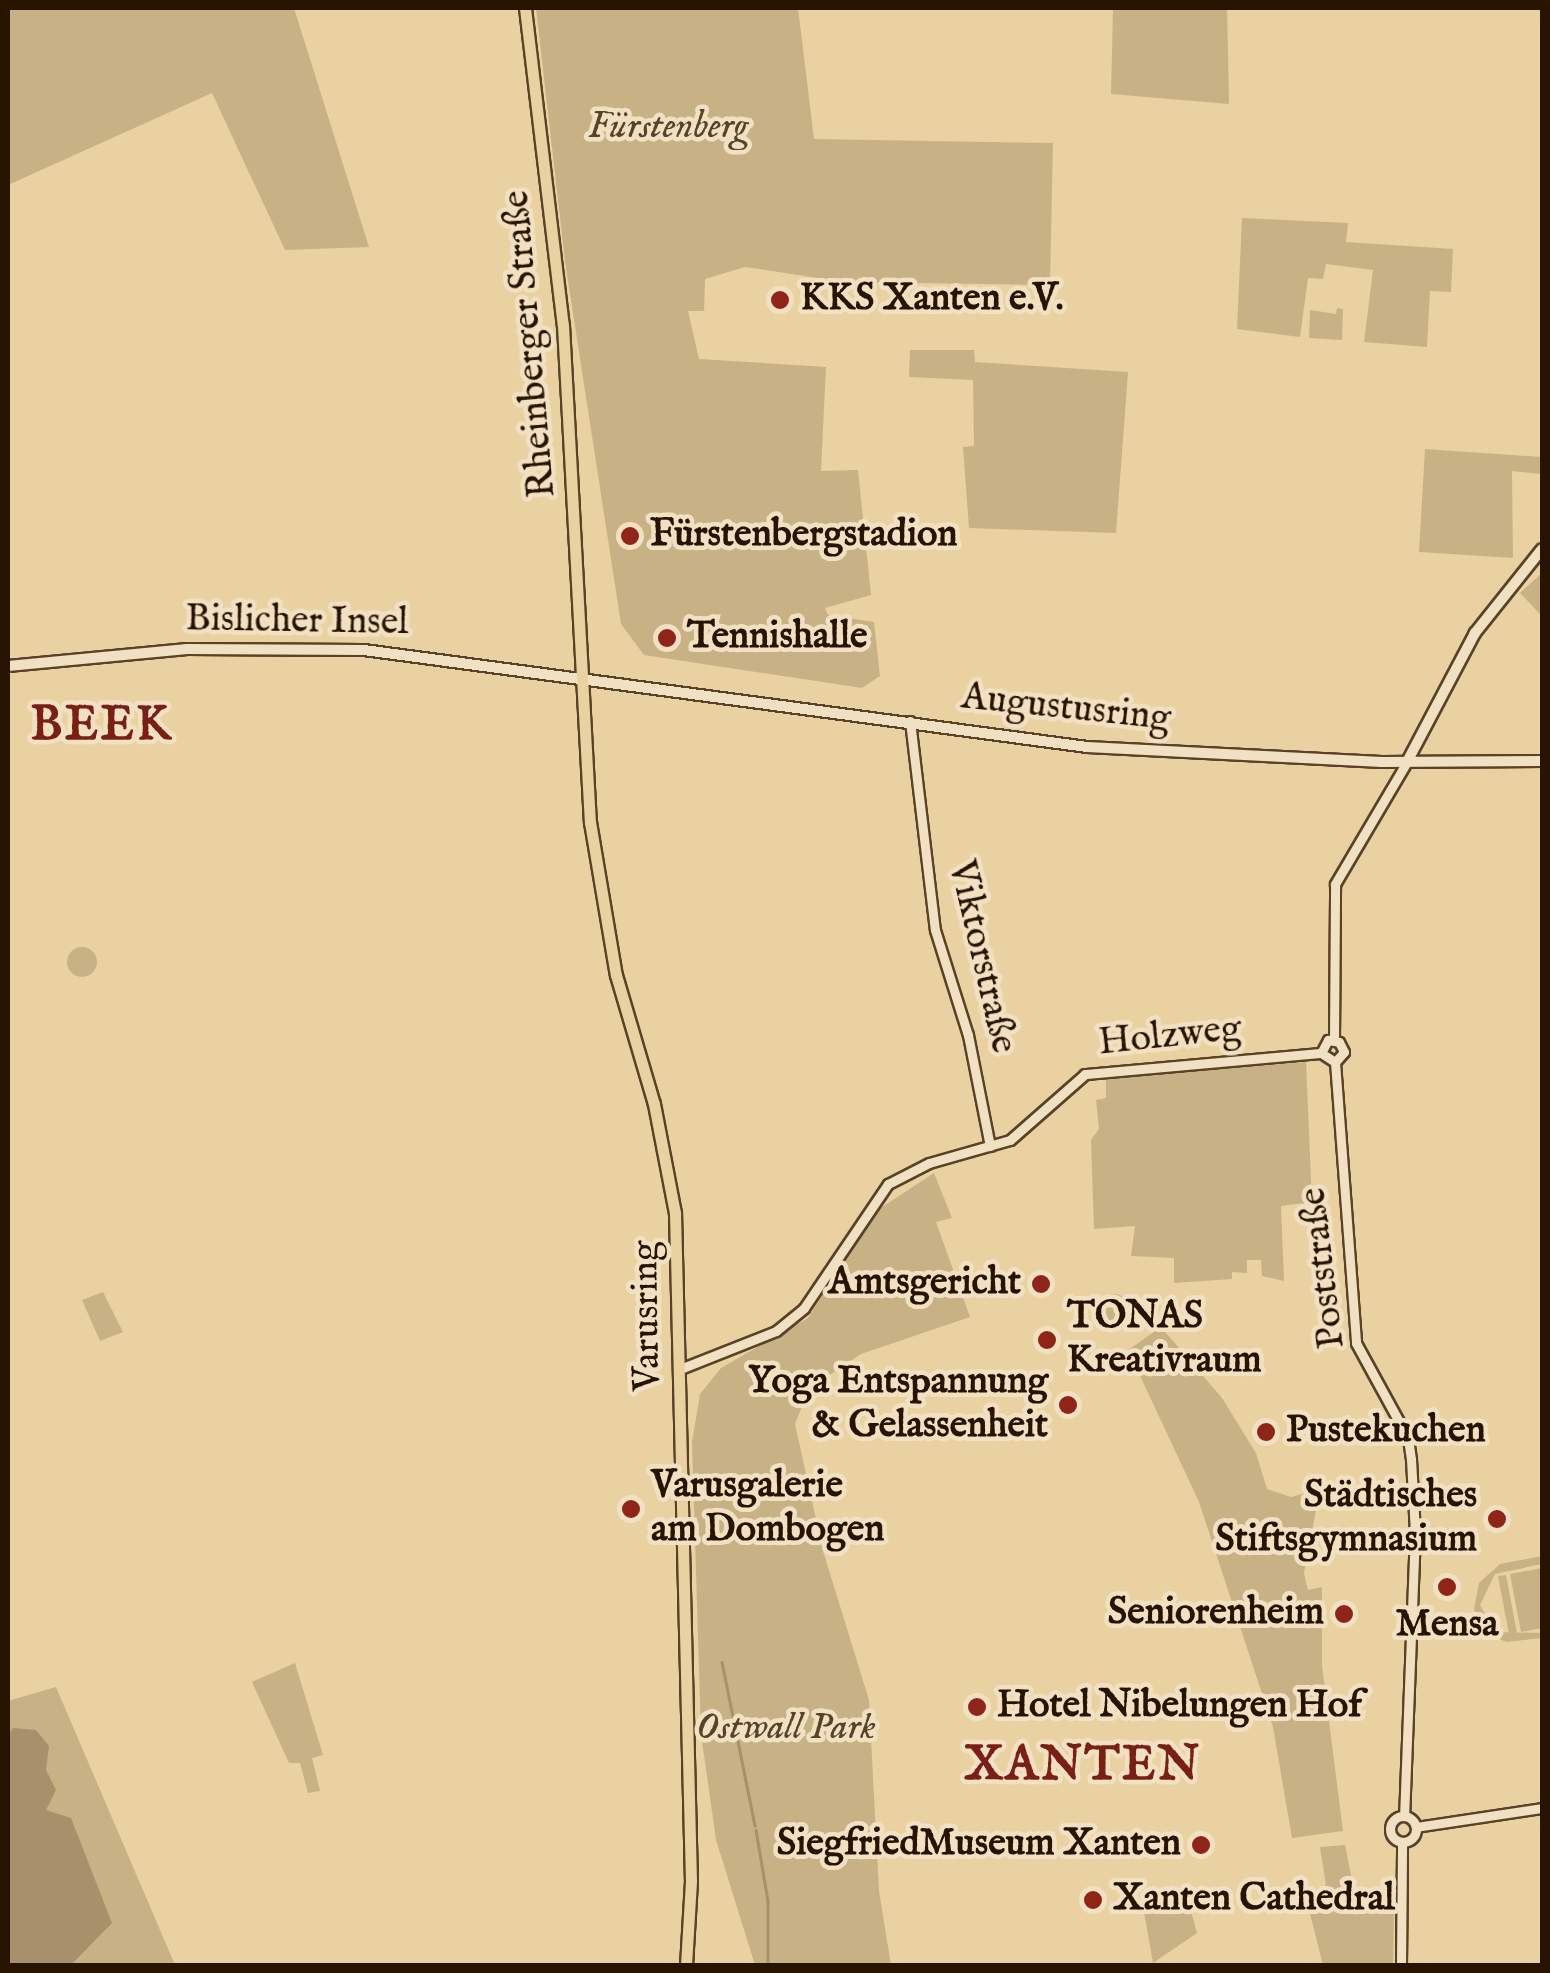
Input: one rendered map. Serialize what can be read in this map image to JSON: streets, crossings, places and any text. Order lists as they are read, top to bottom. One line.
{"streets":{"main road":["Rheinberger Straße","Bislicher Insel","Augustusring","Varusring"],"street":["Viktorstraße","Holzweg","Poststraße"]},"crossings":[["Rheinberger Straße","Bislicher Insel"],["Rheinberger Straße","Augustusring"],["Rheinberger Straße","Varusring"],["Bislicher Insel","Augustusring"],["Bislicher Insel","Varusring"],["Augustusring","Viktorstraße"],["Augustusring","Poststraße"],["Augustusring","Varusring"],["Viktorstraße","Holzweg"],["Holzweg","Varusring"]],"districts":["BEEK","XANTEN"],"parks":["Fürstenberg","Ostwall Park"],"places":["KKS Xanten e.V.","Fürstenbergstadion","Tennishalle","Amtsgericht","TONAS Kreativraum","Yoga Entspannung & Gelassenheit","Pustekuchen","Varusgalerie am Dombogen","Städtisches Stiftsgymnasium","Mensa","Seniorenheim","Hotel Nibelungen Hof","SiegfriedMuseum Xanten","Xanten Cathedral"]}
